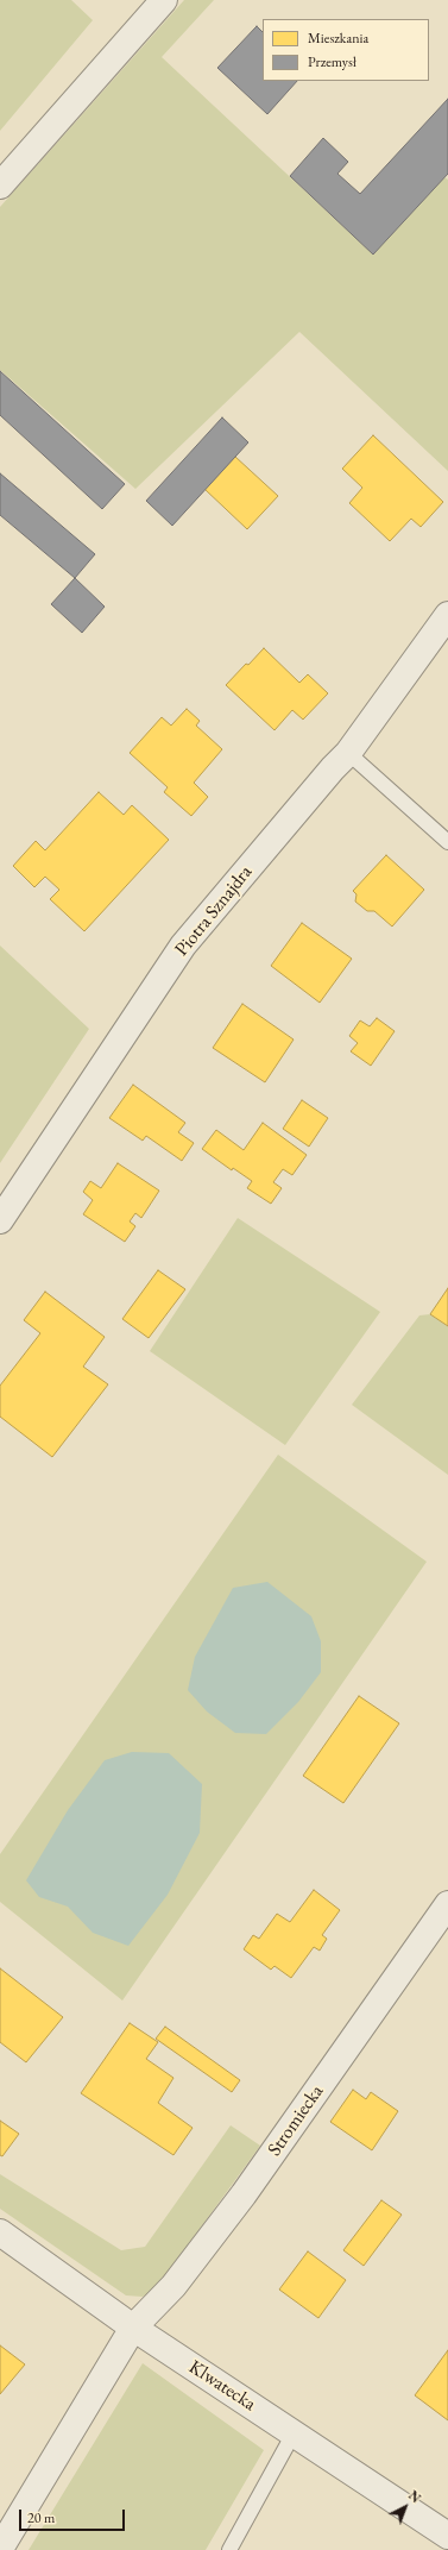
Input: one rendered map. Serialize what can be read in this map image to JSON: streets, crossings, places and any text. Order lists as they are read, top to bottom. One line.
{"streets":{"street":["Piotra Sznajdra","Stromiecka","Klwatecka"]},"crossings":[["Stromiecka","Klwatecka"]],"legend":["Mieszkania","Przemysł"],"scale_bar":"20 m","north":"top right"}
